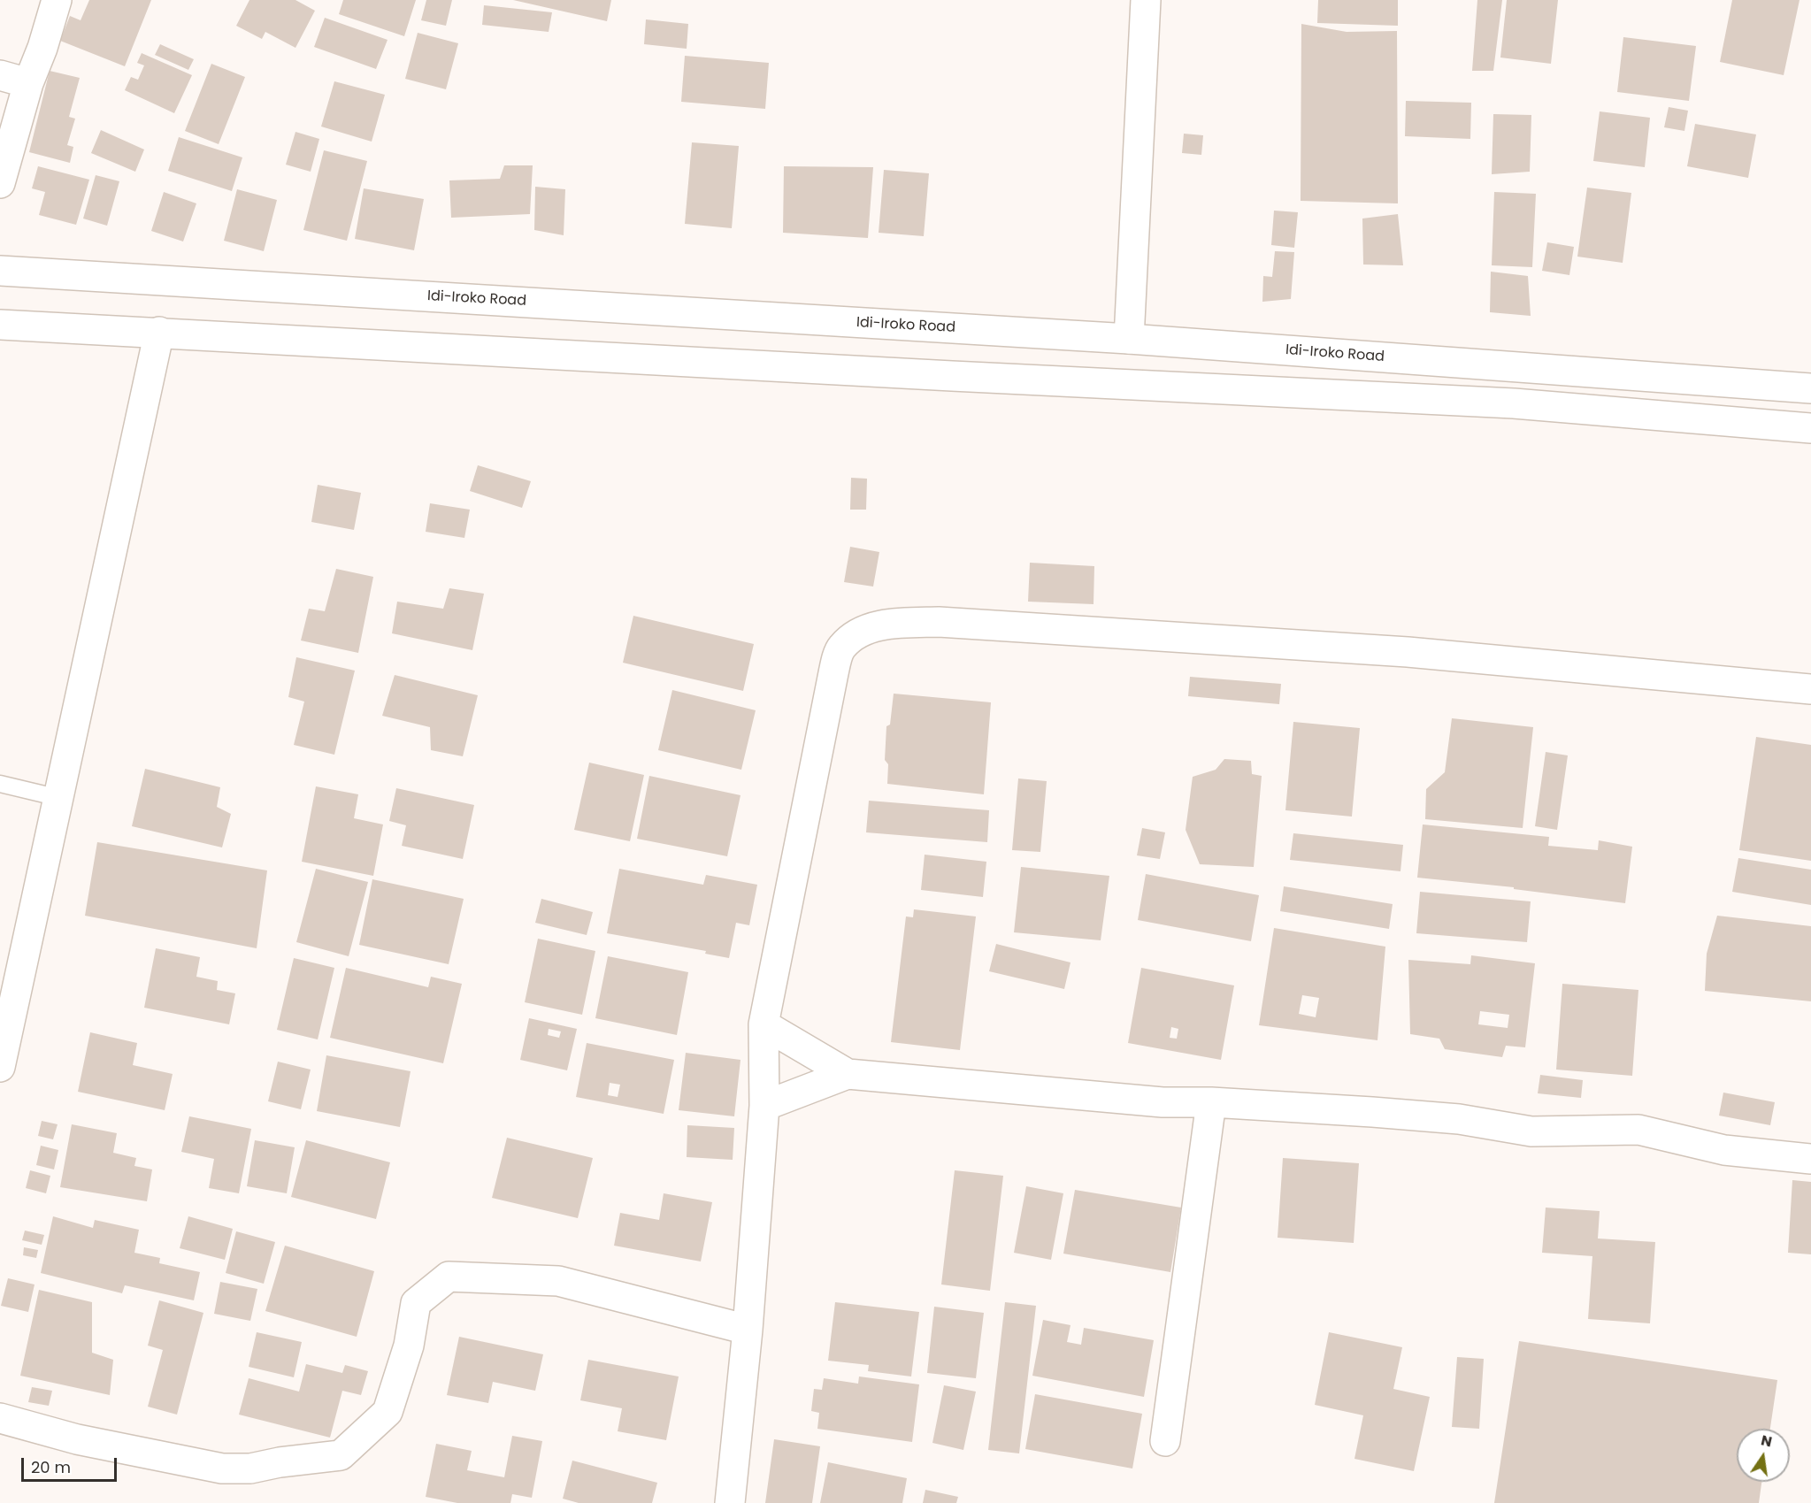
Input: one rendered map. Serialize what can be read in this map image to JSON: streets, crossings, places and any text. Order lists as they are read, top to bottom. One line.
{"streets":{"main road":["Idi-Iroko Road"]},"scale_bar":"20 m","north":"top"}
